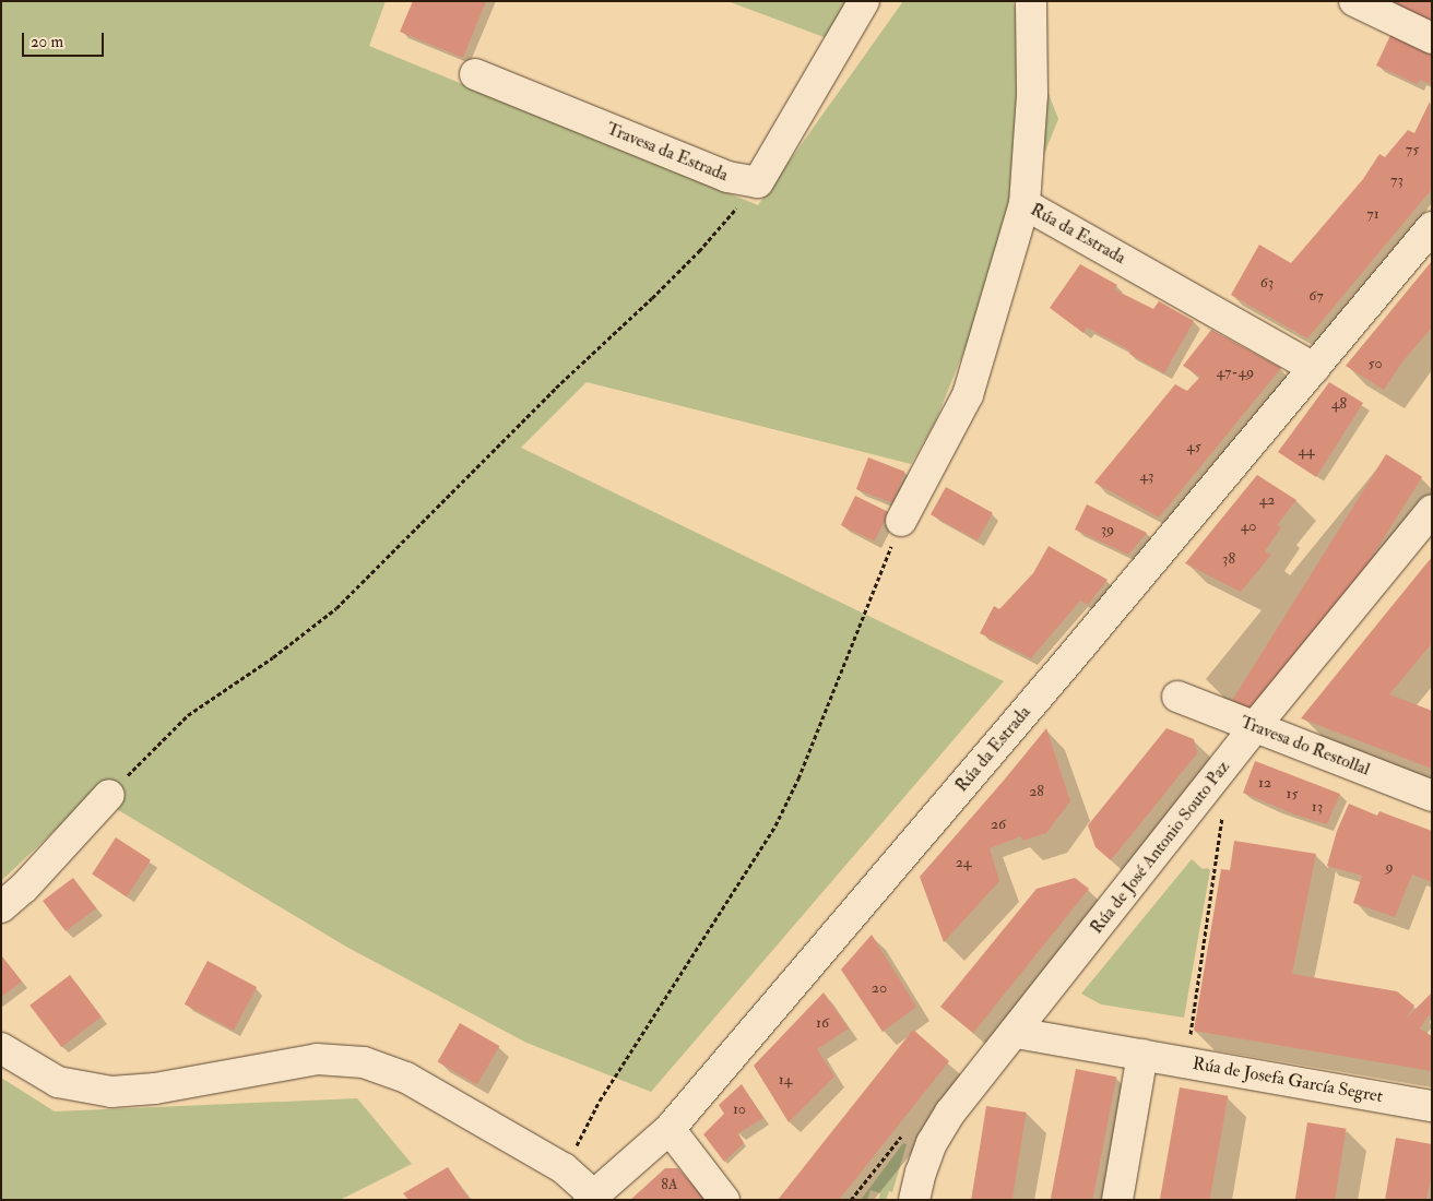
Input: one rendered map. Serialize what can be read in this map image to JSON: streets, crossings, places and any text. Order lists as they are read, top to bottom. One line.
{"streets":{"street":["Travesa da Estrada","Rúa da Estrada","Travesa do Restollal","Rúa de José Antonio Souto Paz","Rúa de Josefa García Segret"]},"crossings":[["Travesa do Restollal","Rúa de José Antonio Souto Paz"],["Rúa de José Antonio Souto Paz","Rúa de Josefa García Segret"]],"house_numbers":["75","73","71","63","67","50","47-49","48","45","44","43","42","40","39","38","12","28","15","13","26","24","9","20","16","14","10","8A"],"scale_bar":"20 m"}
